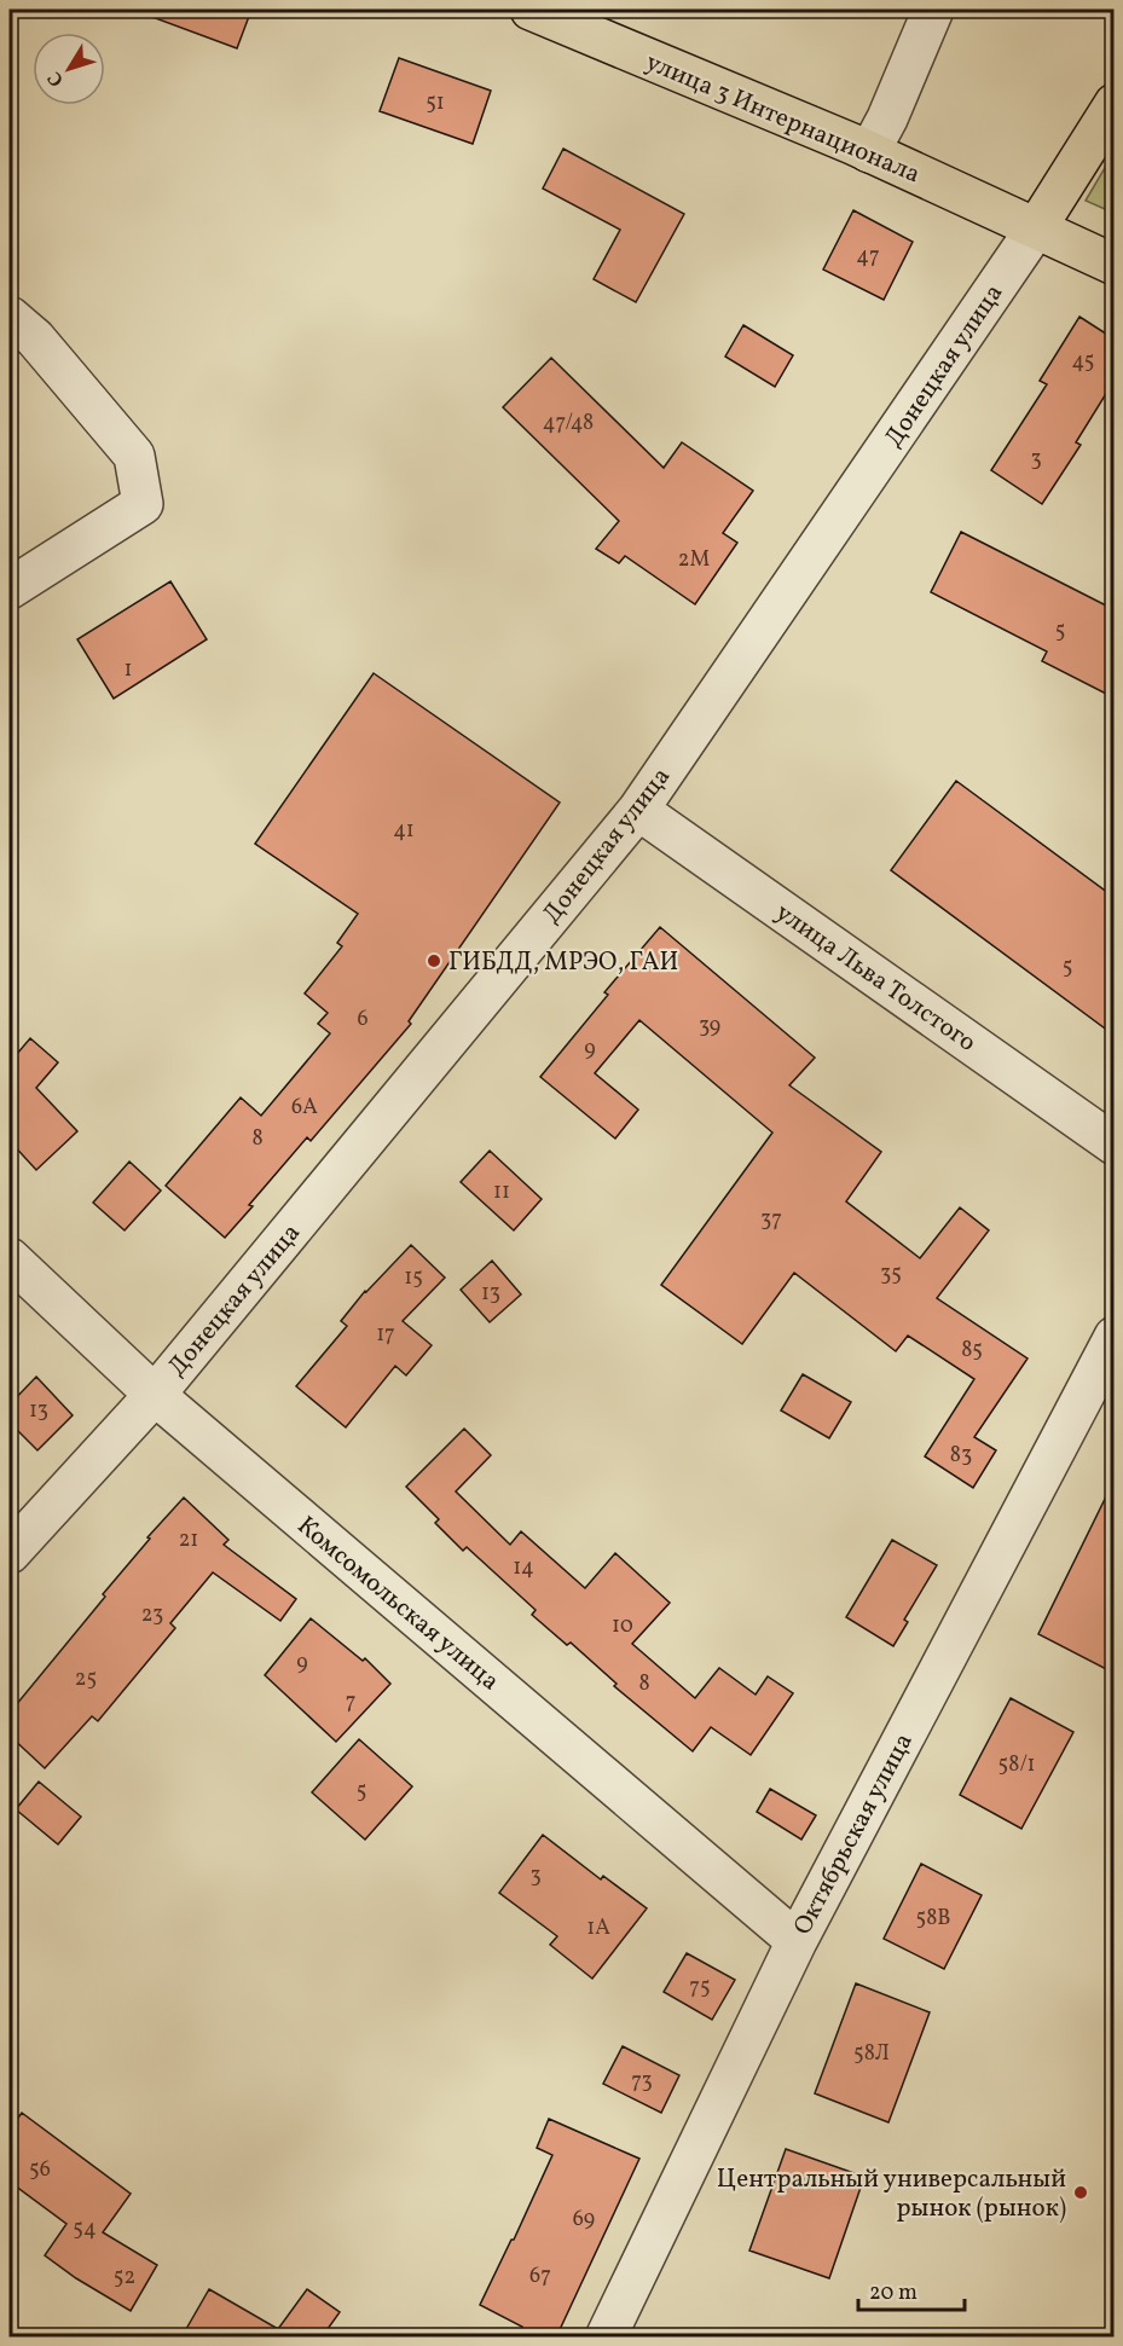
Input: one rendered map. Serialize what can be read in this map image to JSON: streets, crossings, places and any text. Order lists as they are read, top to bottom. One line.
{"streets":{"main road":["улица 3 Интернационала"],"street":["Донецкая улица","улица Льва Толстого","Комсомольская улица","Октябрьская улица"]},"crossings":[["улица 3 Интернационала","Донецкая улица"],["Донецкая улица","улица Льва Толстого"],["Донецкая улица","Комсомольская улица"],["Комсомольская улица","Октябрьская улица"]],"places":["ГИБДД, МРЭО, ГАИ","Центральный универсальный рынок (рынок)"],"house_numbers":["51","47","45","47/48","3","2М","5","1","41","5","6","39","9","6А","8","11","37","35","15","13","17","85","13","83","21","14","23","10","9","25","8","7","58/1","5","3","58В","1А","75","58Л","73","56","69","54","67","52"],"scale_bar":"20 m","north":"bottom left"}
